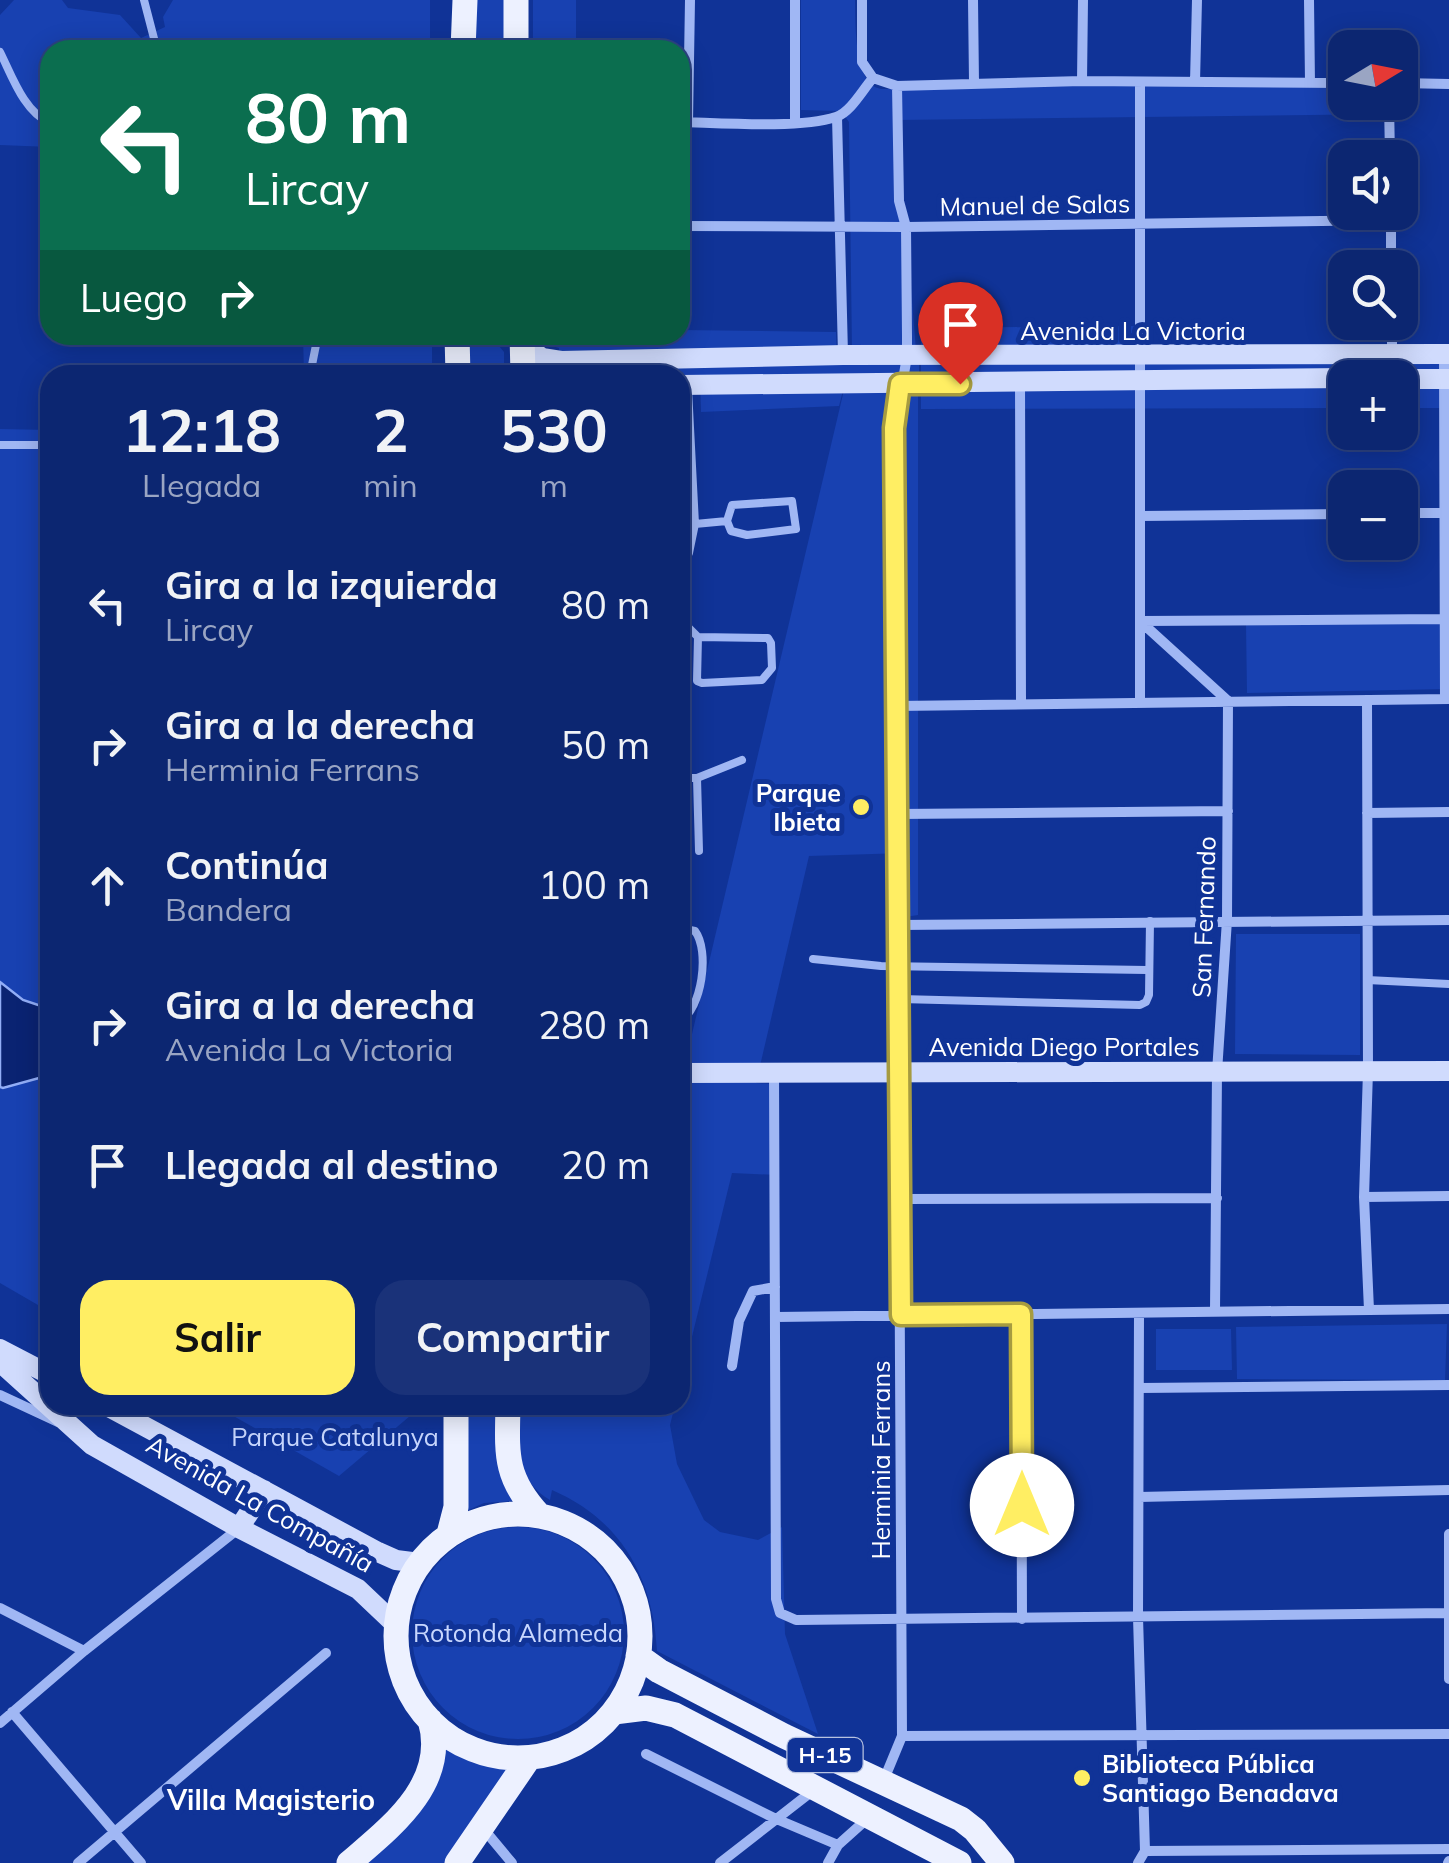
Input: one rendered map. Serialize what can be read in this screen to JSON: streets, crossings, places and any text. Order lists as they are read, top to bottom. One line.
{"streets":{"main road":["Avenida La Victoria","Avenida Diego Portales","Avenida La Compañía","H-15"],"street":["Manuel de Salas","San Fernando","Herminia Ferrans"]},"crossings":[["Manuel de Salas","Herminia Ferrans"],["Avenida La Victoria","Herminia Ferrans"],["San Fernando","Avenida Diego Portales"],["Avenida Diego Portales","Herminia Ferrans"],["Herminia Ferrans","H-15"],["Avenida La Compañía","H-15"]],"districts":["Villa Magisterio"],"parks":["Parque Catalunya","Rotonda Alameda"],"places":["Parque Ibieta","Biblioteca Pública Santiago Benadava"],"north":"right","page":{"map_buttons":["+","−"],"turn":["80 m","Lircay"],"then":"Luego","eta":["12:18","Llegada","2","min","530","m"],"list":[{"name":"Gira a la izquierda","note":"Lircay","value":"80 m"},{"name":"Gira a la derecha","note":"Herminia Ferrans","value":"50 m"},{"name":"Continúa","note":"Bandera","value":"100 m"},{"name":"Gira a la derecha","note":"Avenida La Victoria","value":"280 m"},{"name":"Llegada al destino","value":"20 m"}],"buttons":["Salir","Compartir"]}}
